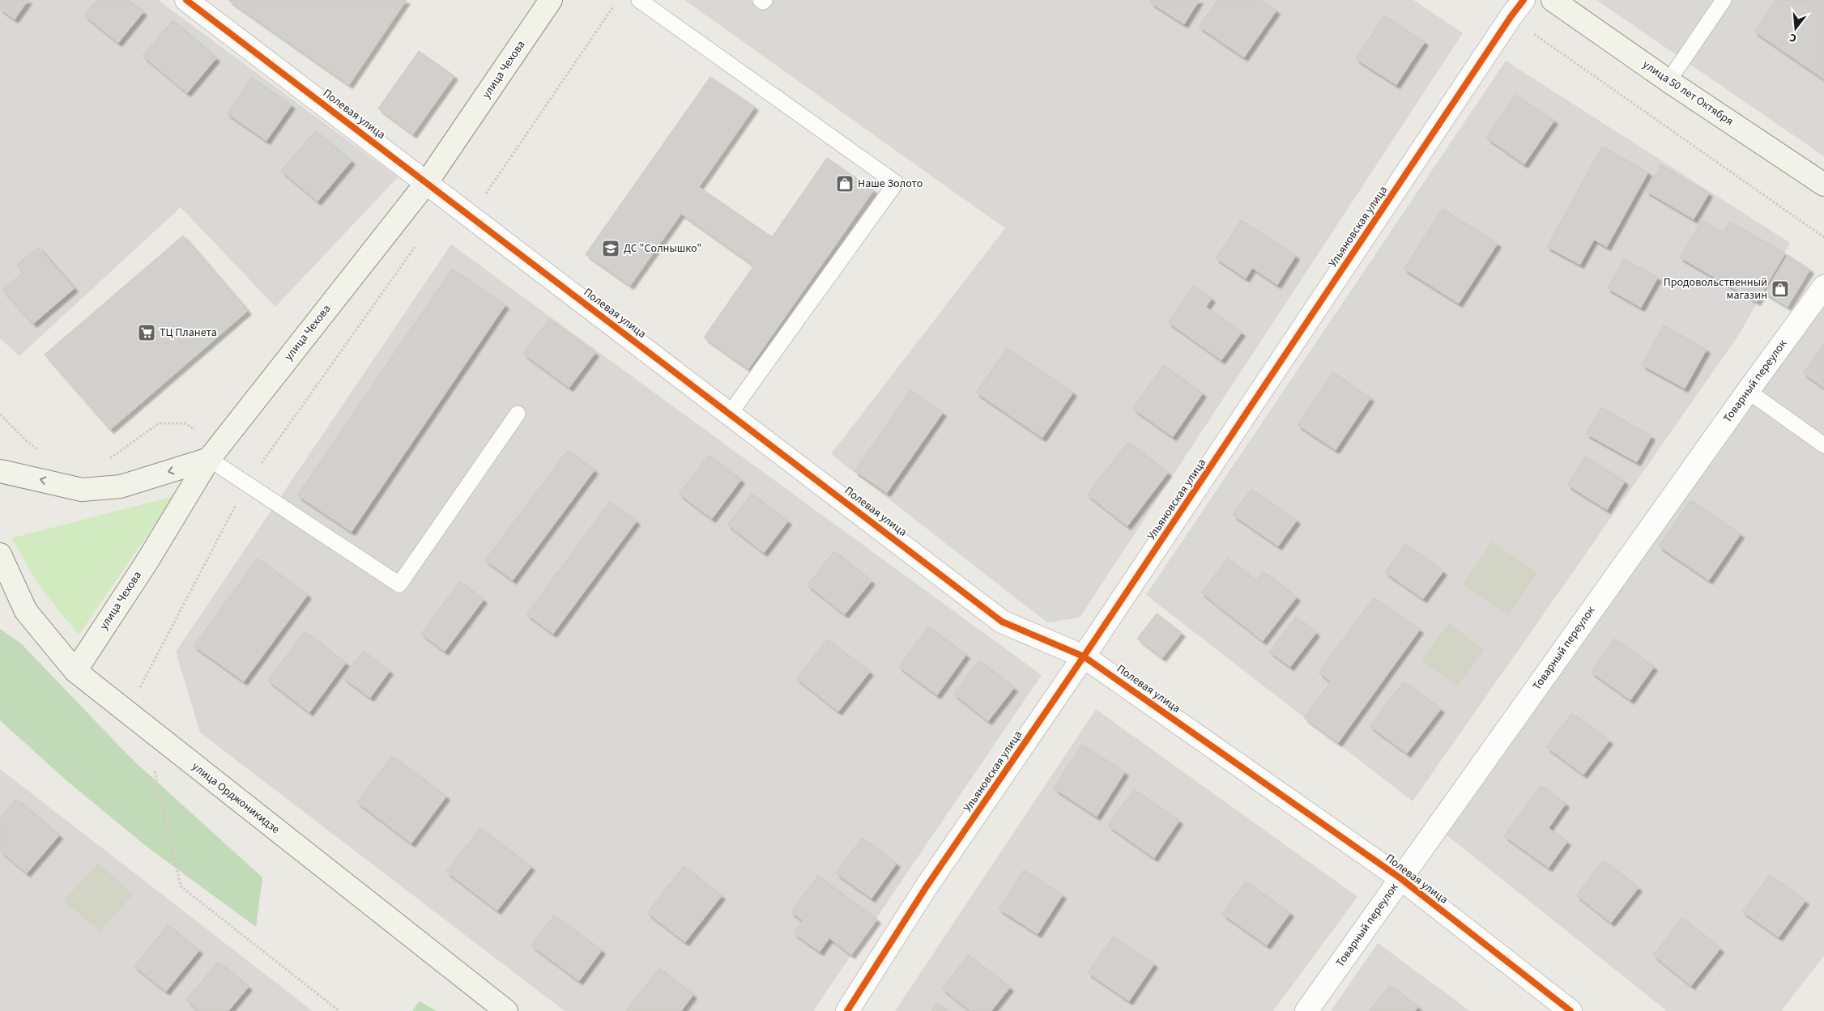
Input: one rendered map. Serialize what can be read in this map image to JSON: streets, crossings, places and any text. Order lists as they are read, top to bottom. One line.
{"streets":{"main road":["улица Чехова","улица 50 лет Октября","улица Орджоникидзе"],"street":["Полевая улица","Ульяновская улица","Товарный переулок"]},"crossings":[["улица Чехова","Полевая улица"],["улица Чехова","улица Орджоникидзе"],["Полевая улица","Ульяновская улица"],["Полевая улица","Товарный переулок"]],"places":{"shop":["Наше Золото","Продовольственный магазин"],"school or university":["ДС \"Солнышко\""],"supermarket":["ТЦ Планета"]},"north":"bottom"}
